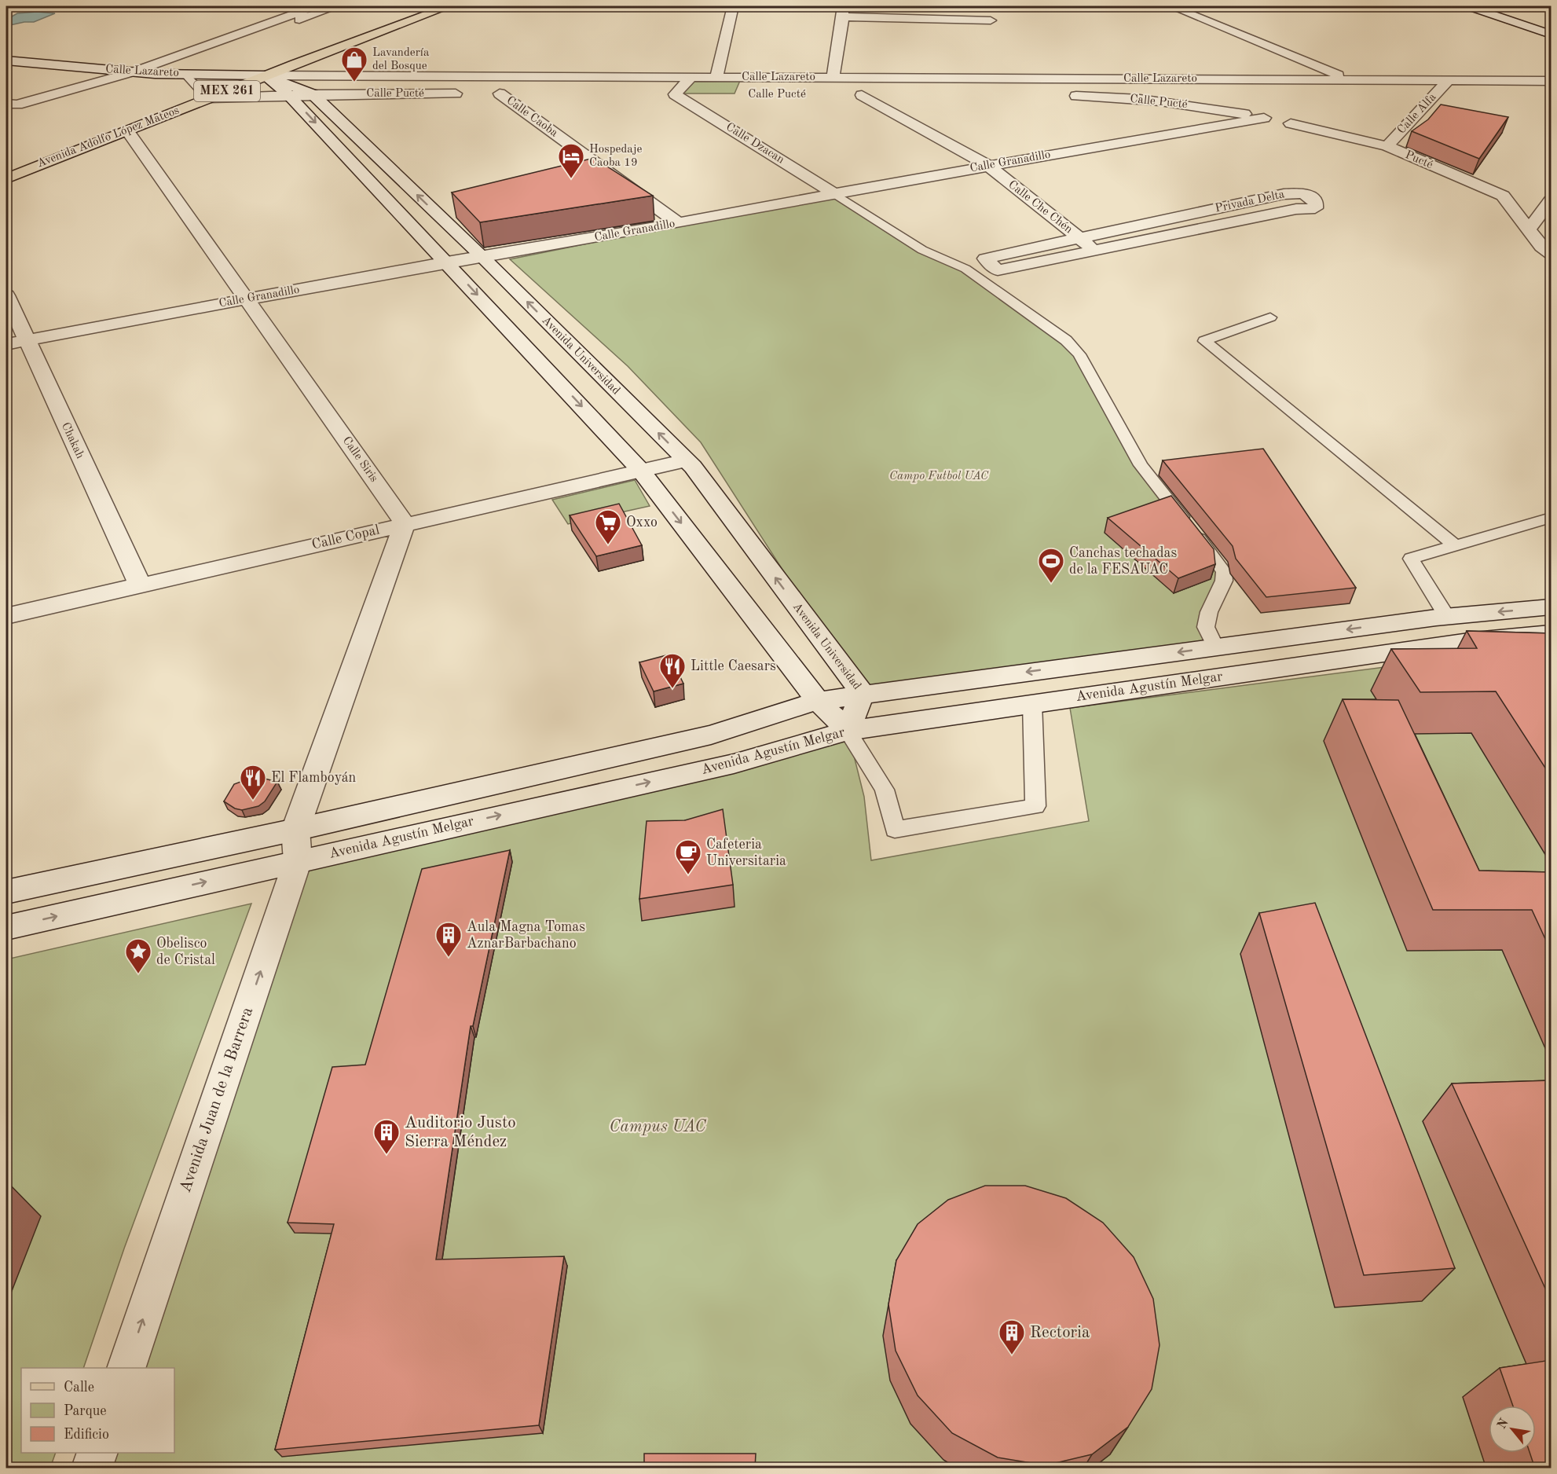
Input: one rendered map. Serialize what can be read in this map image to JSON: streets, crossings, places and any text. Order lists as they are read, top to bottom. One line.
{"streets":{"main road":["MEX 261","Avenida Adolfo López Mateos"],"street":["Calle Lazareto","Calle Pucté","Calle Alfa","Calle Caoba","Calle Dzacan","Pucté","Calle Granadillo","Privada Delta","Calle Che Chén","Avenida Universidad","Chakah","Calle Siris","Calle Copal","Avenida Agustín Melgar","Avenida Juan de la Barrera"]},"crossings":[["Calle Lazareto","Calle Alfa"],["Calle Lazareto","Avenida Adolfo López Mateos"],["Calle Lazareto","Avenida Universidad"],["Calle Pucté","Avenida Adolfo López Mateos"],["Calle Pucté","Calle Granadillo"],["Calle Pucté","Avenida Universidad"],["Calle Alfa","Pucté"],["Calle Caoba","Calle Granadillo"],["Avenida Adolfo López Mateos","Avenida Universidad"],["Avenida Adolfo López Mateos","Calle Siris"],["Calle Dzacan","Calle Granadillo"],["Calle Granadillo","Calle Che Chén"],["Calle Granadillo","Avenida Universidad"],["Calle Granadillo","Chakah"],["Calle Granadillo","Calle Siris"],["Privada Delta","Calle Che Chén"],["Avenida Universidad","Calle Copal"],["Avenida Universidad","Avenida Agustín Melgar"],["Chakah","Calle Copal"],["Calle Siris","Calle Copal"],["Avenida Agustín Melgar","Avenida Juan de la Barrera"]],"one_way":["Avenida Juan de la Barrera"],"parks":["Campo Futbol UAC","Campus UAC"],"places":{"shop":["Lavandería del Bosque"],"hotel":["Hospedaje Caoba 19"],"supermarket":["Oxxo"],"sports":["Canchas techadas de la FESAUAC"],"restaurant":["Little Caesars","El Flamboyán"],"cafe":["Cafeteria Universitaria"],"building":["Aula Magna Tomas AznarBarbachano","Auditorio Justo Sierra Méndez","Rectoria"],"place":["Obelisco de Cristal"]},"legend":["Calle","Parque","Edificio"],"north":"top left"}
